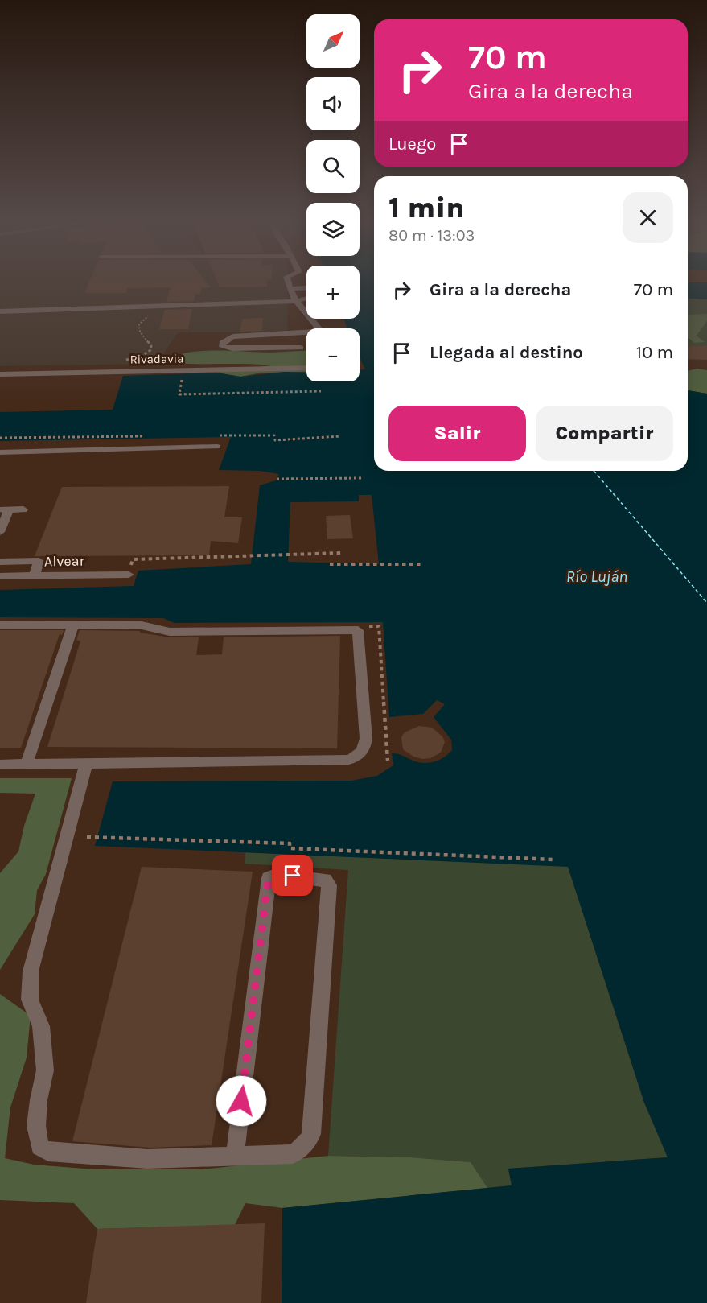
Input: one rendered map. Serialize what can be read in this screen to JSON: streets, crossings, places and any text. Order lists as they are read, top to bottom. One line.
{"streets":{"street":["Rivadavia","Alvear"]},"water":["Río Luján"],"north":"top right","page":{"map_buttons":["+","−"],"turn":["70 m","Gira a la derecha"],"then":"Luego","heading":["1 min","80 m · 13:03"],"list":[{"name":"Gira a la derecha","value":"70 m"},{"name":"Llegada al destino","value":"10 m"}],"buttons":["Salir","Compartir"]}}
